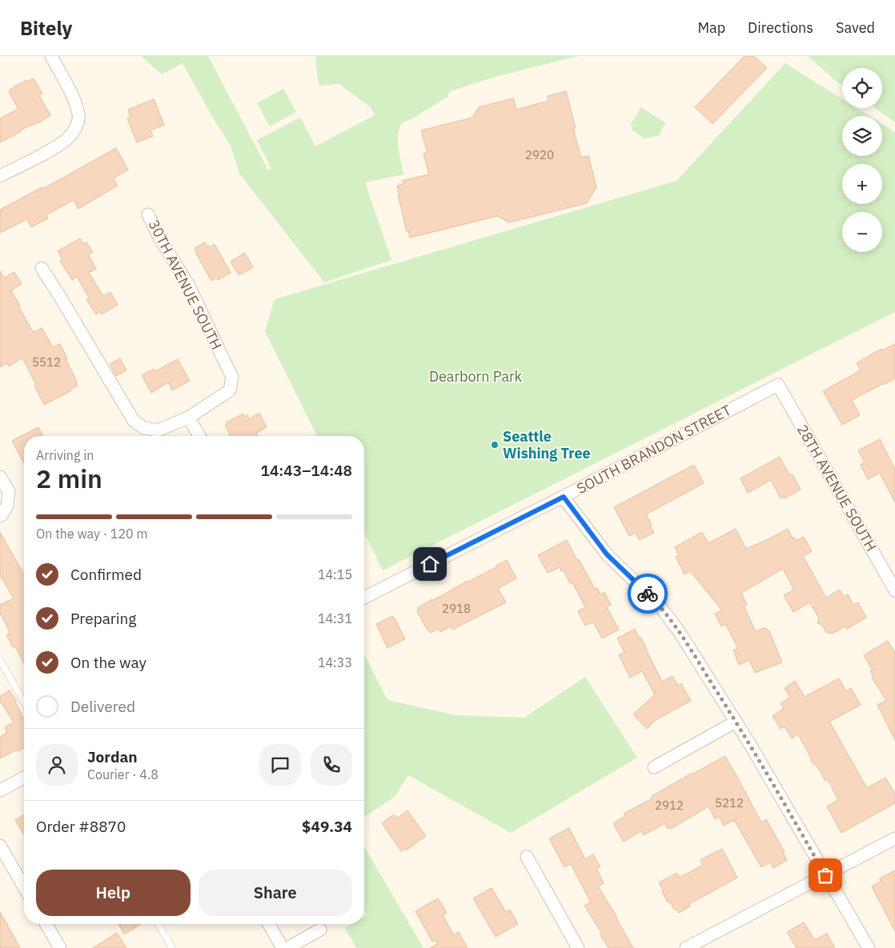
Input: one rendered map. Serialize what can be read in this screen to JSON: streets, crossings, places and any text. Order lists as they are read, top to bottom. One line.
{"streets":{"street":["30TH AVENUE SOUTH","SOUTH BRANDON STREET","28TH AVENUE SOUTH"]},"crossings":[["SOUTH BRANDON STREET","28TH AVENUE SOUTH"]],"parks":["Dearborn Park"],"places":["Seattle Wishing Tree"],"house_numbers":["2920","5512","2918","5212","2912"],"page":{"header":"Bitely","nav":["Map","Directions","Saved"],"map_buttons":["+","−"],"heading":["2 min","Arriving in","14:43–14:48"],"panel":["Jordan","Courier · 4.8","Order #8870","$49.34"],"bar":"On the way · 120 m","list":[["Confirmed","14:15"],["Preparing","14:31"],["On the way","14:33"],"Delivered"],"buttons":["Help","Share"]}}
